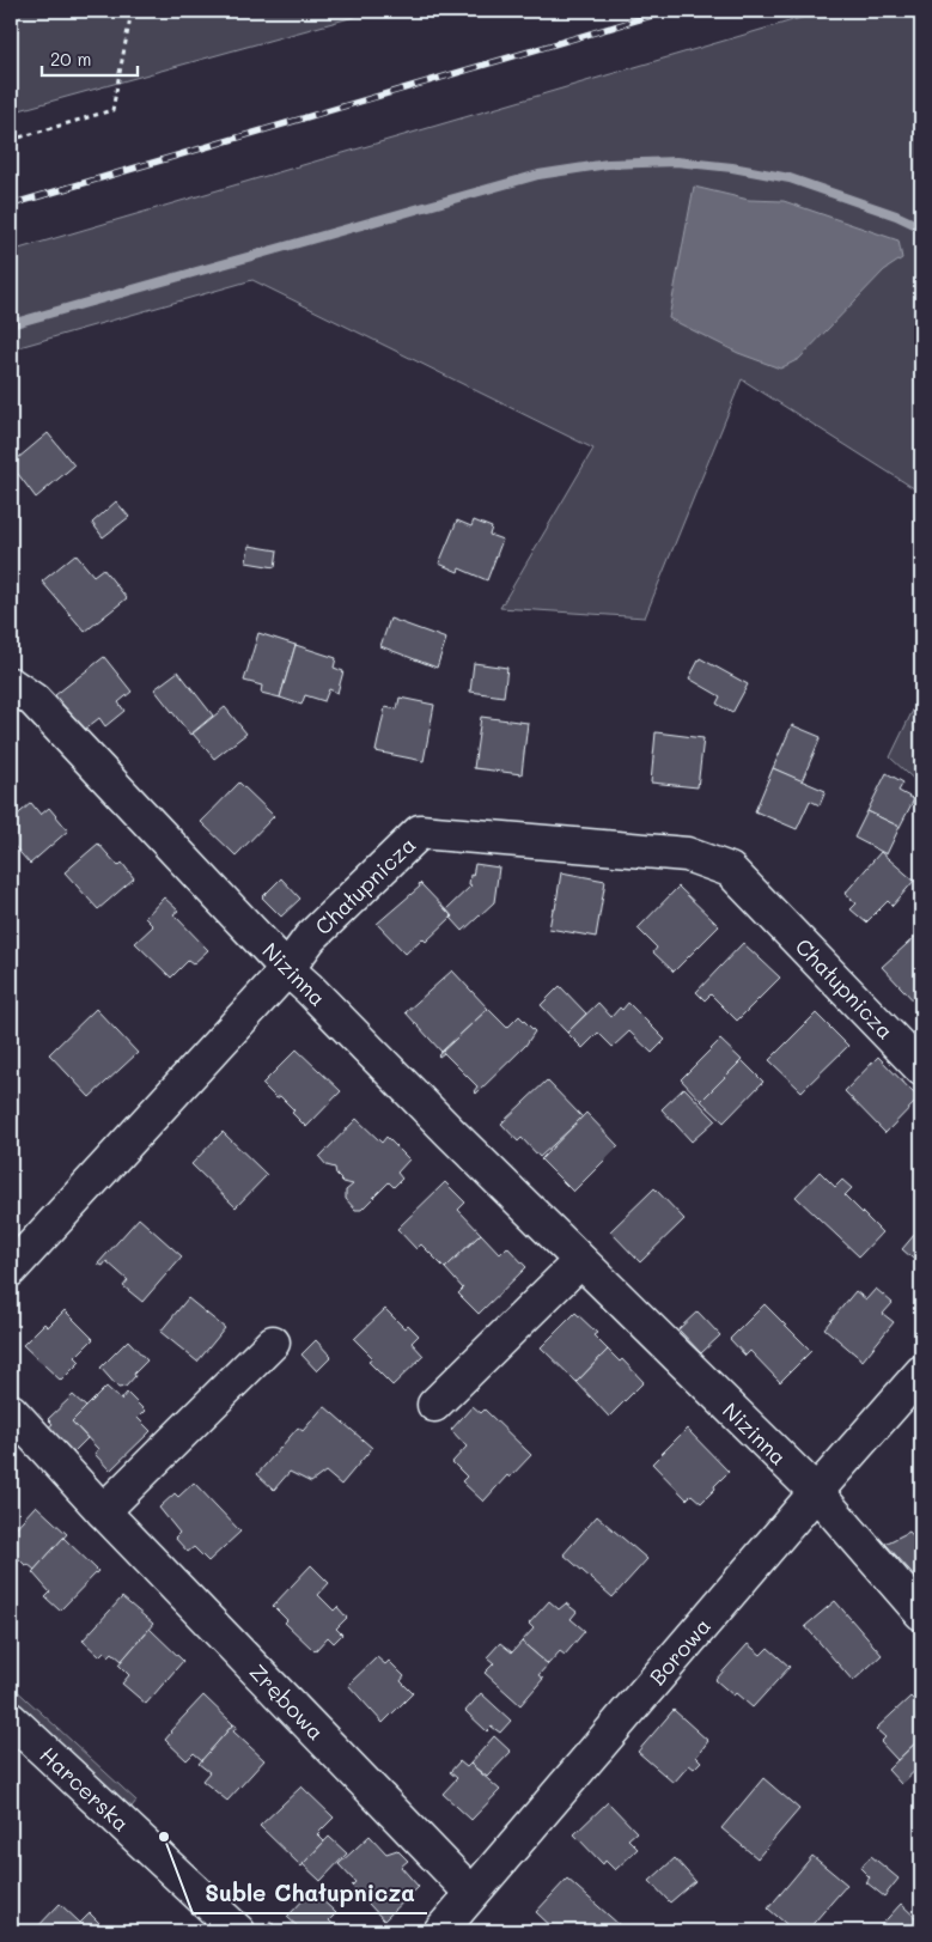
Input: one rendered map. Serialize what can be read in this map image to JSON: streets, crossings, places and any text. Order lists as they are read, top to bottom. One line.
{"streets":{"street":["Chałupnicza","Nizinna","Borowa","Zrębowa","Harcerska"]},"crossings":[["Chałupnicza","Nizinna"],["Nizinna","Borowa"],["Borowa","Zrębowa"]],"places":["Suble Chałupnicza"],"scale_bar":"20 m"}
